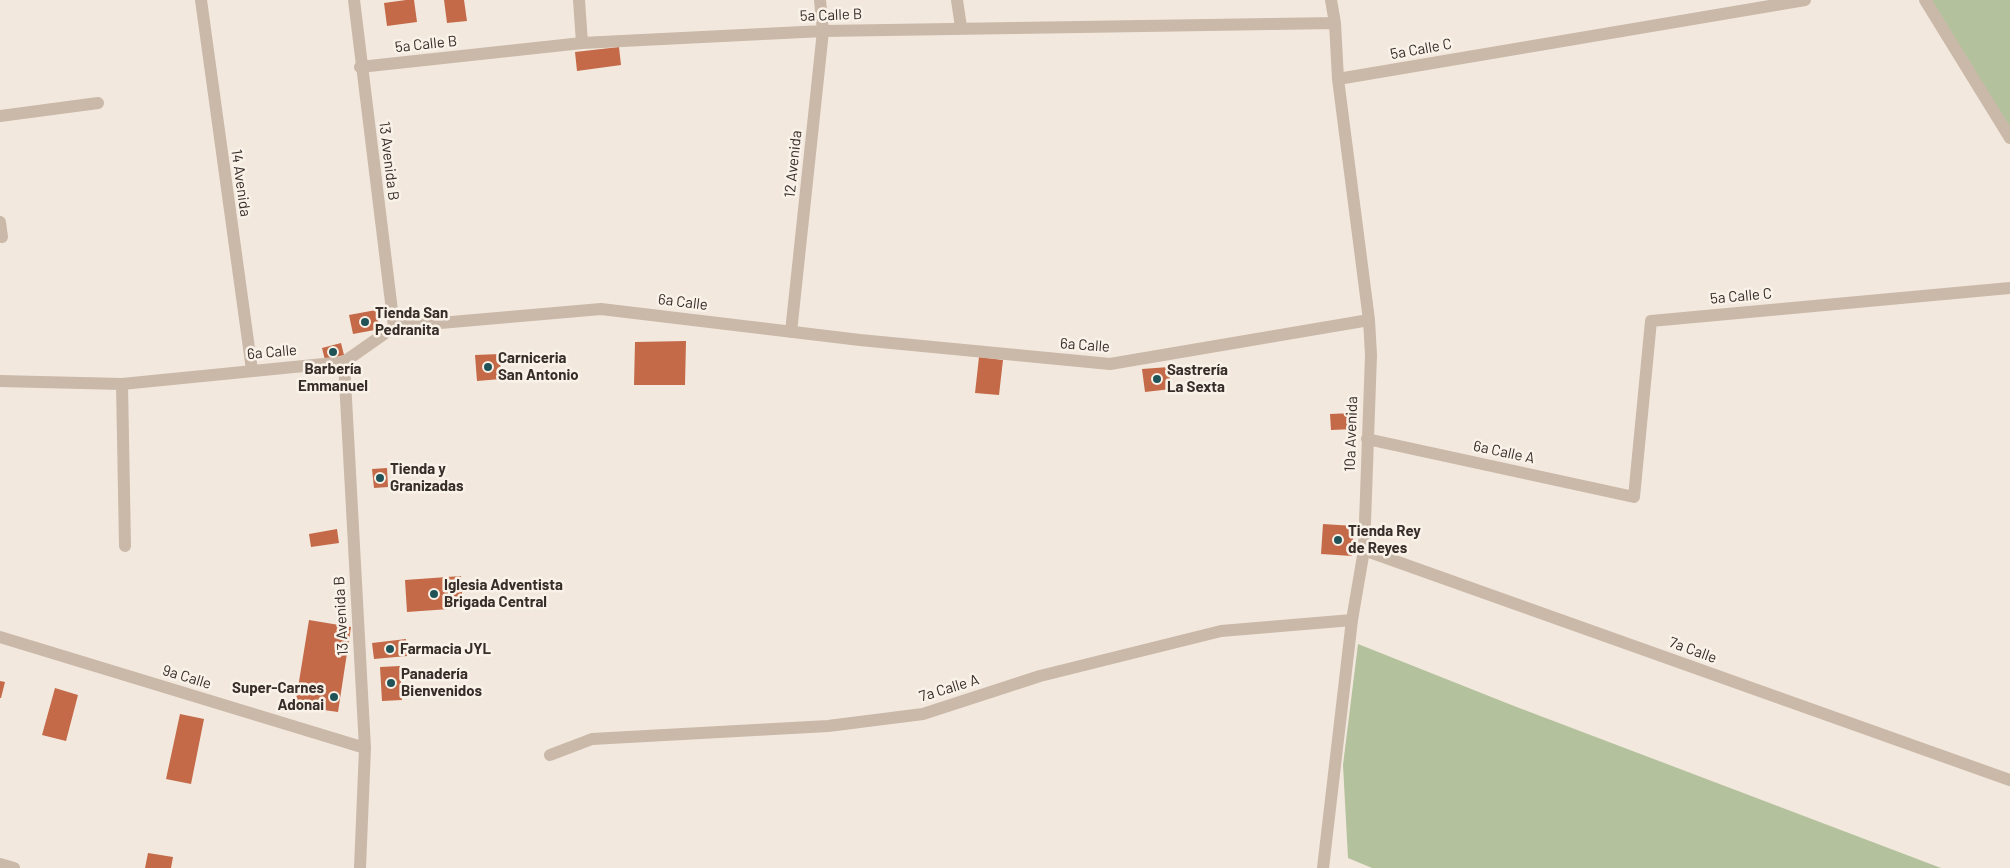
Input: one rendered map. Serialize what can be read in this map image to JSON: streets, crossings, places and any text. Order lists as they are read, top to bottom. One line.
{"streets":{"street":["5a Calle B","5a Calle C","13 Avenida B","12 Avenida","14 Avenida","6a Calle","10a Avenida","6a Calle A","7a Calle","9a Calle","7a Calle A"]},"crossings":[["5a Calle B","13 Avenida B"],["5a Calle B","12 Avenida"],["5a Calle B","10a Avenida"],["5a Calle C","10a Avenida"],["5a Calle C","6a Calle A"],["13 Avenida B","6a Calle"],["13 Avenida B","9a Calle"],["12 Avenida","6a Calle"],["14 Avenida","6a Calle"],["6a Calle","10a Avenida"],["10a Avenida","6a Calle A"],["10a Avenida","7a Calle"],["10a Avenida","7a Calle A"]],"places":["Tienda San Pedranita","Barbería Emmanuel","Carniceria San Antonio","Sastrería La Sexta","Tienda y Granizadas","Tienda Rey de Reyes","Iglesia Adventista Brigada Central","Farmacia JYL","Panadería Bienvenidos","Super-Carnes Adonai"]}
